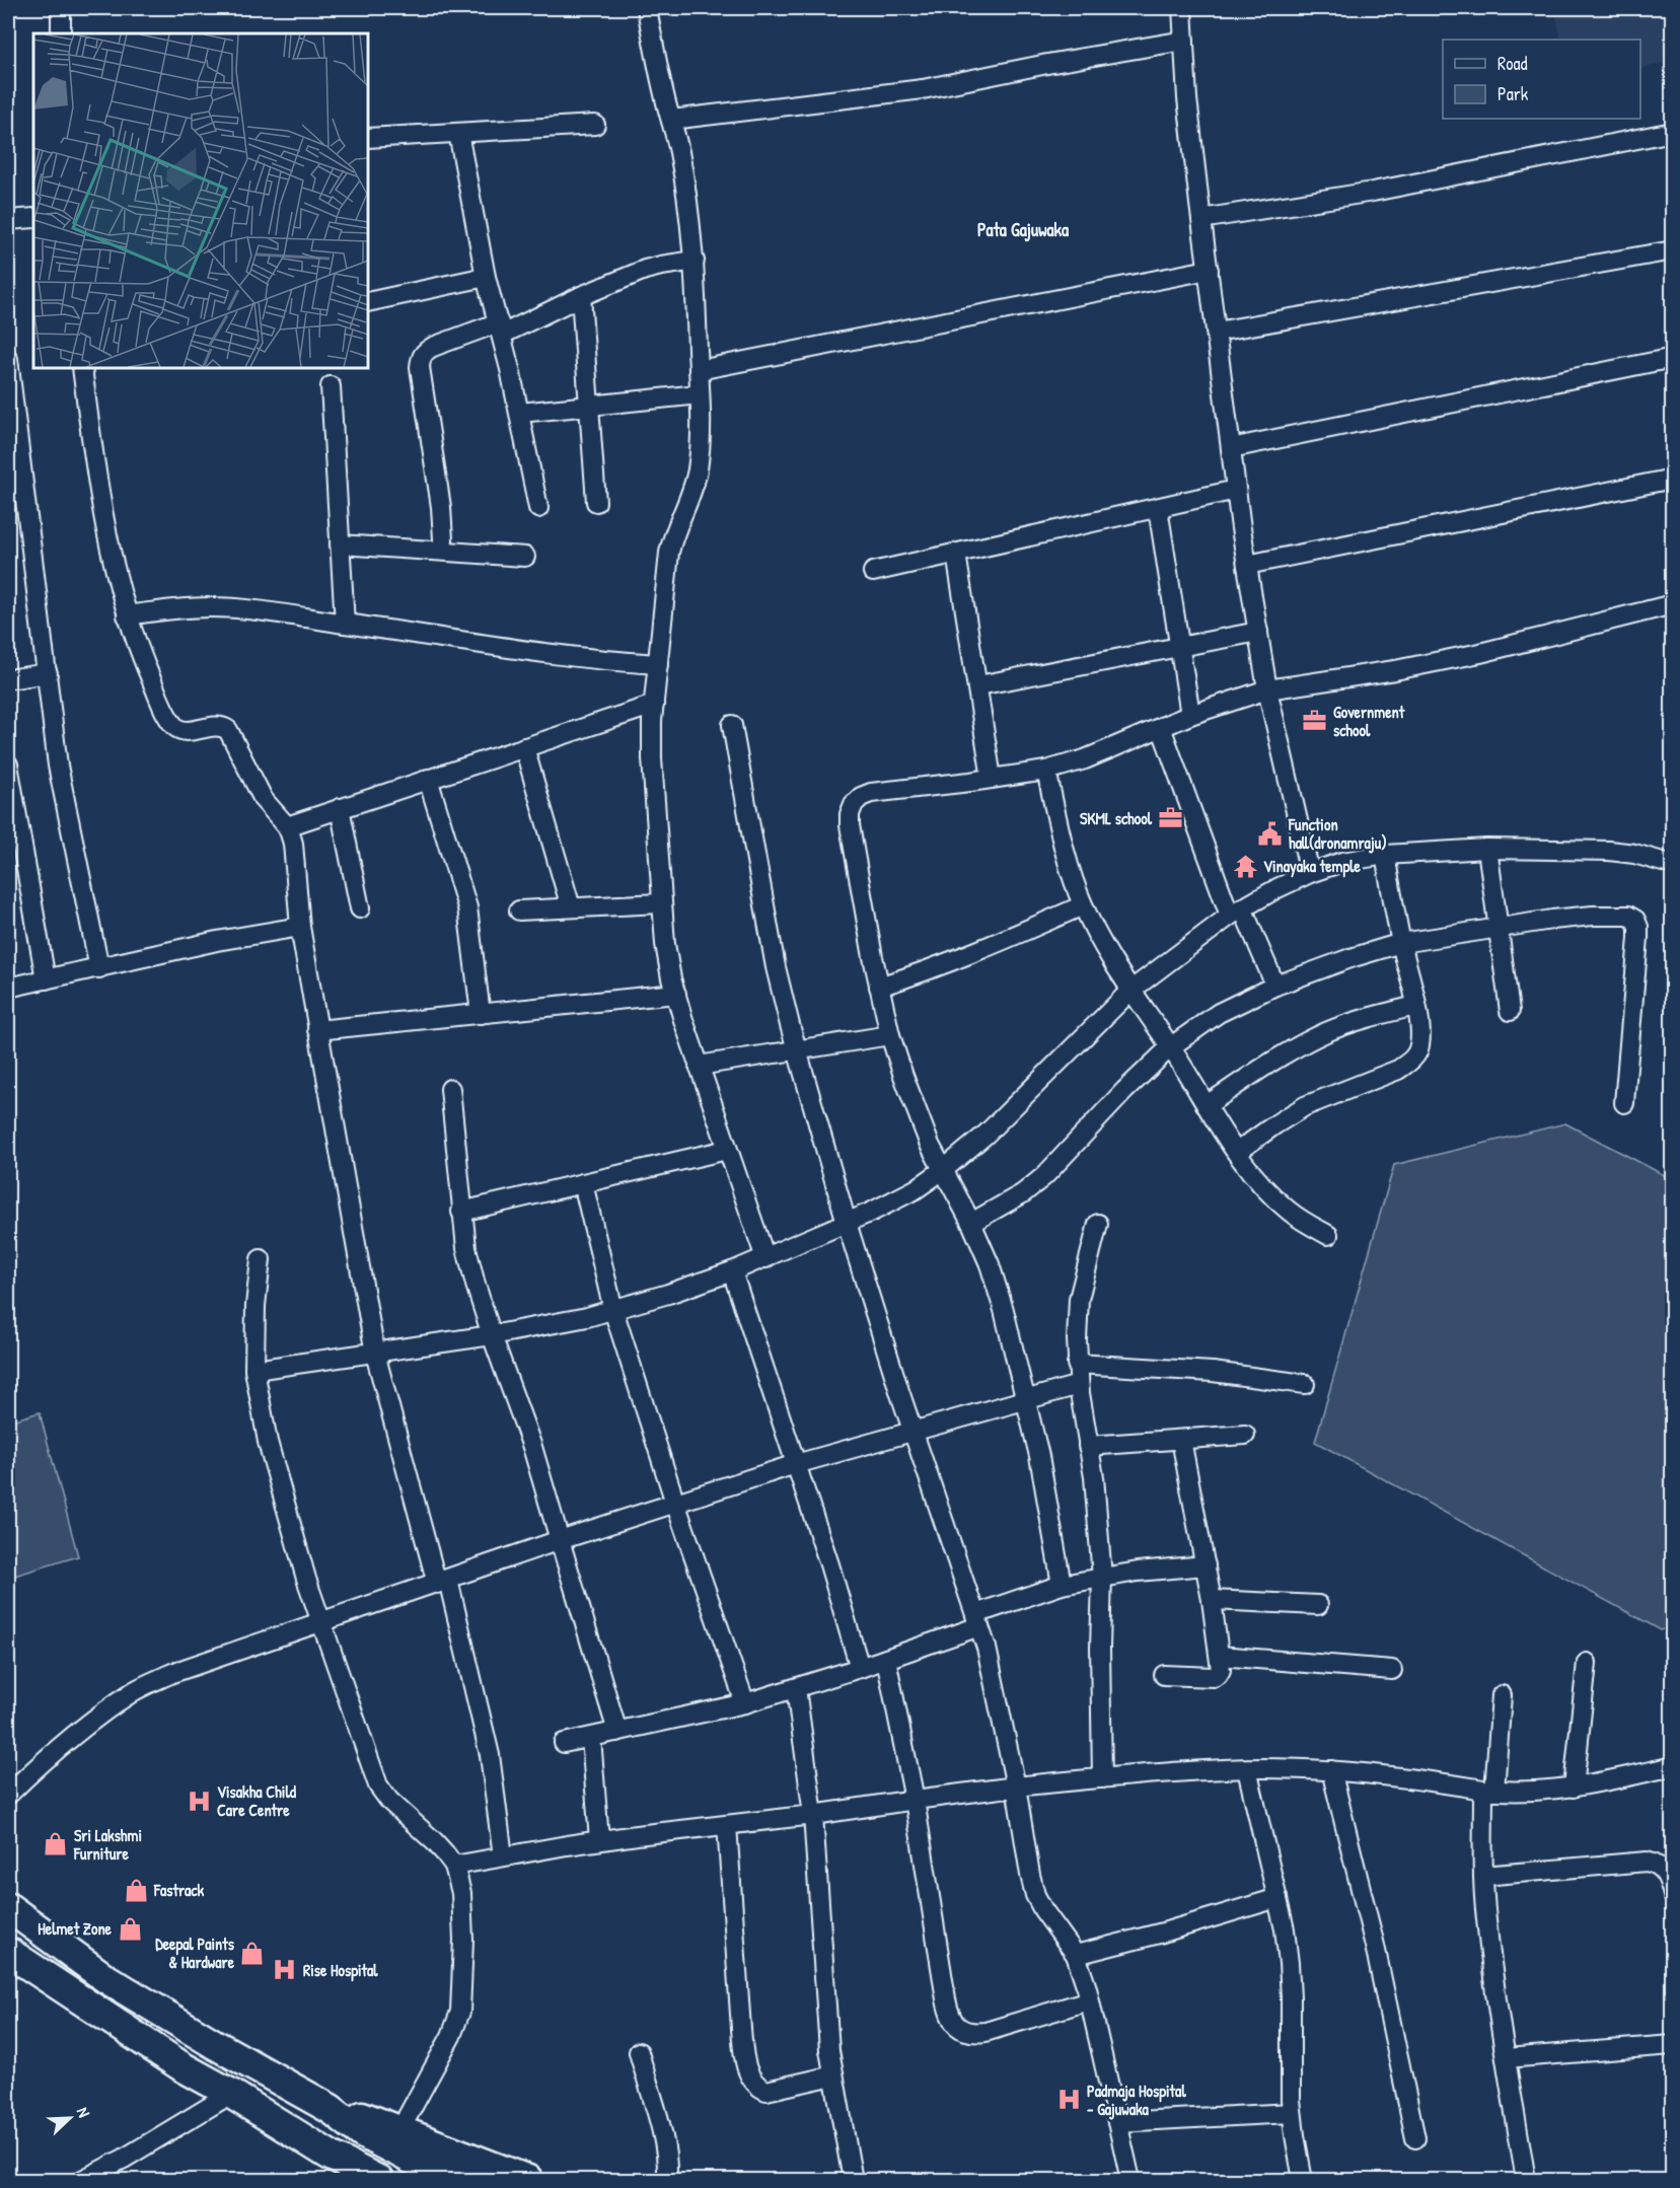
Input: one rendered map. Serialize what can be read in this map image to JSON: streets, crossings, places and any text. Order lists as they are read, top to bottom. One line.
{"districts":["Pata Gajuwaka"],"places":{"office":["Government school","SKML school"],"public building":["Function hall(dronamraju)"],"temple":["Vinayaka temple"],"hospital":["Visakha Child Care Centre","Rise Hospital","Padmaja Hospital - Gajuwaka"],"shop":["Sri Lakshmi Furniture","Fastrack","Helmet Zone","Deepal Paints & Hardware"]},"legend":["Road","Park"],"north":"top right"}
